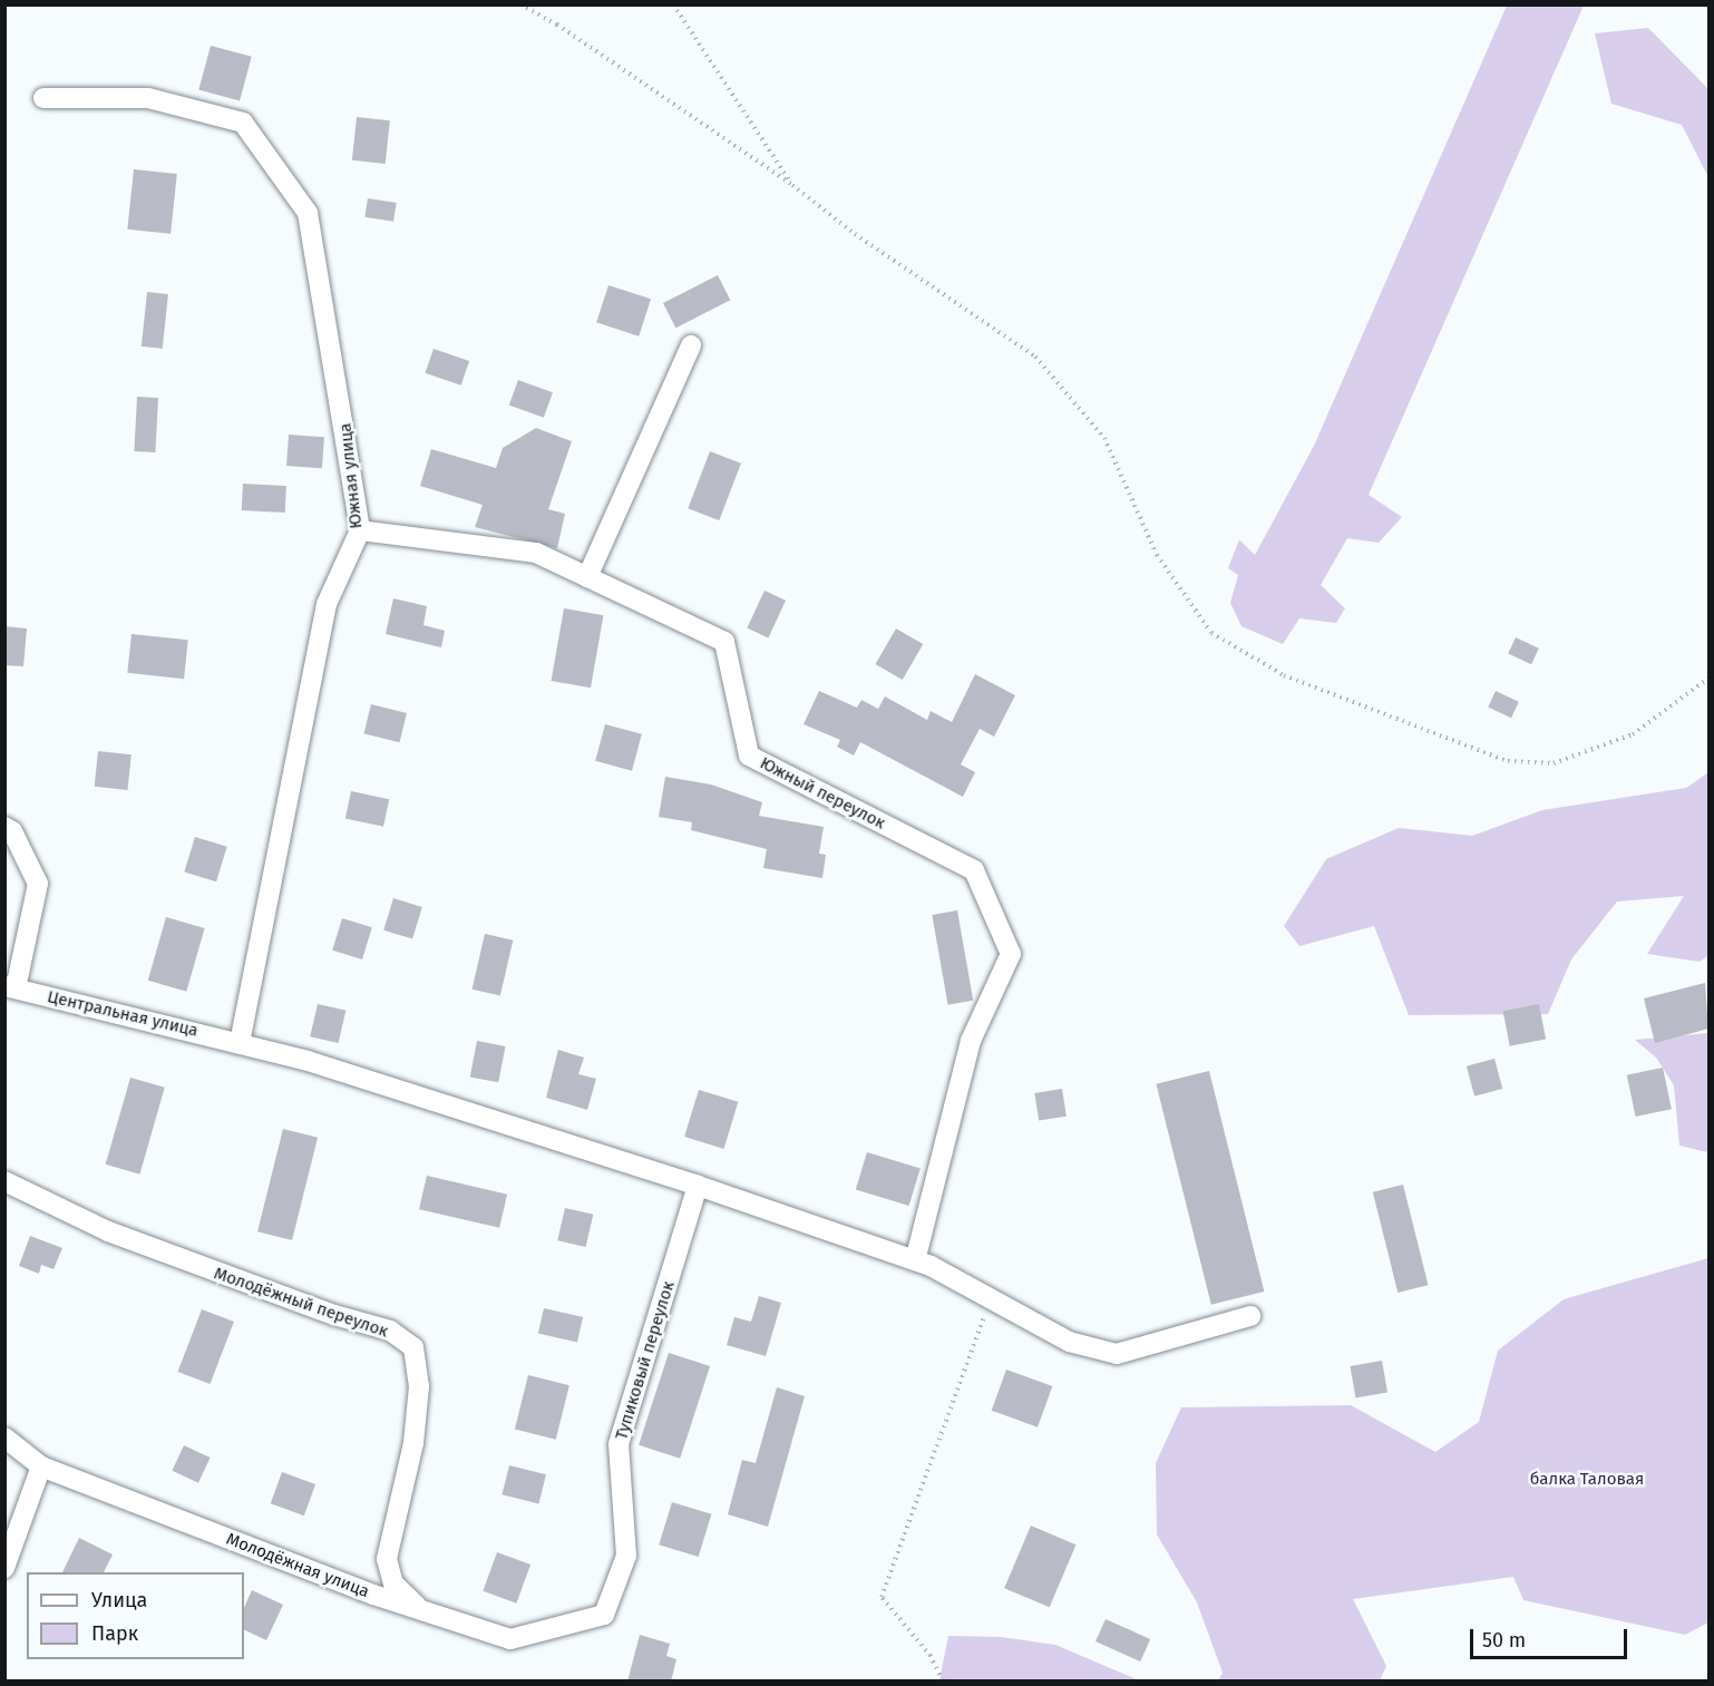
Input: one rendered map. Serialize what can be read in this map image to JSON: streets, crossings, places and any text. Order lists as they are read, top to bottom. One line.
{"streets":{"street":["Южная улица","Южный переулок","Центральная улица","Молодёжный переулок","Тупиковый переулок","Молодёжная улица"]},"crossings":[["Южная улица","Южный переулок"],["Южная улица","Центральная улица"],["Южный переулок","Центральная улица"],["Центральная улица","Тупиковый переулок"],["Молодёжный переулок","Молодёжная улица"],["Тупиковый переулок","Молодёжная улица"]],"parks":["балка Таловая"],"legend":["Улица","Парк"],"scale_bar":"50 m"}
